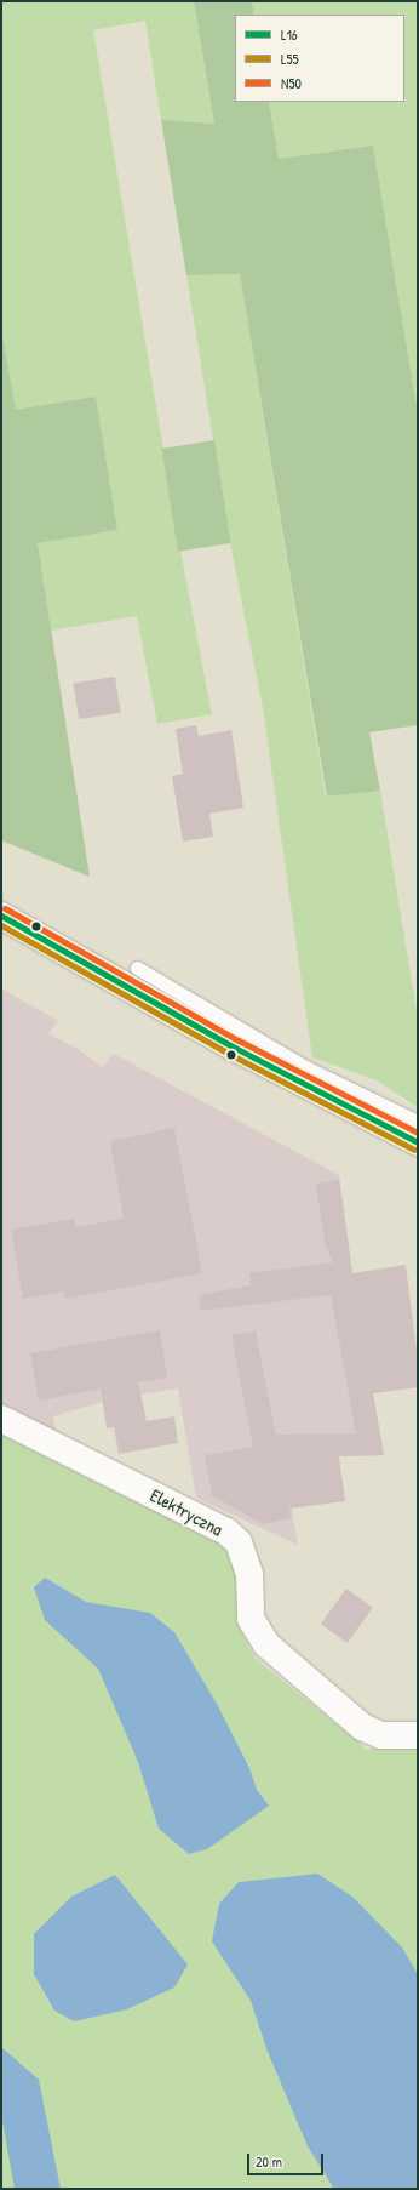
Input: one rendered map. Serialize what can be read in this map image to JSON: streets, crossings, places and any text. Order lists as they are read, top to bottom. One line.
{"streets":{"street":["Elektryczna"]},"lines":["transit line N50","transit line L16","transit line L55"],"legend":["L16","L55","N50"],"scale_bar":"20 m"}
